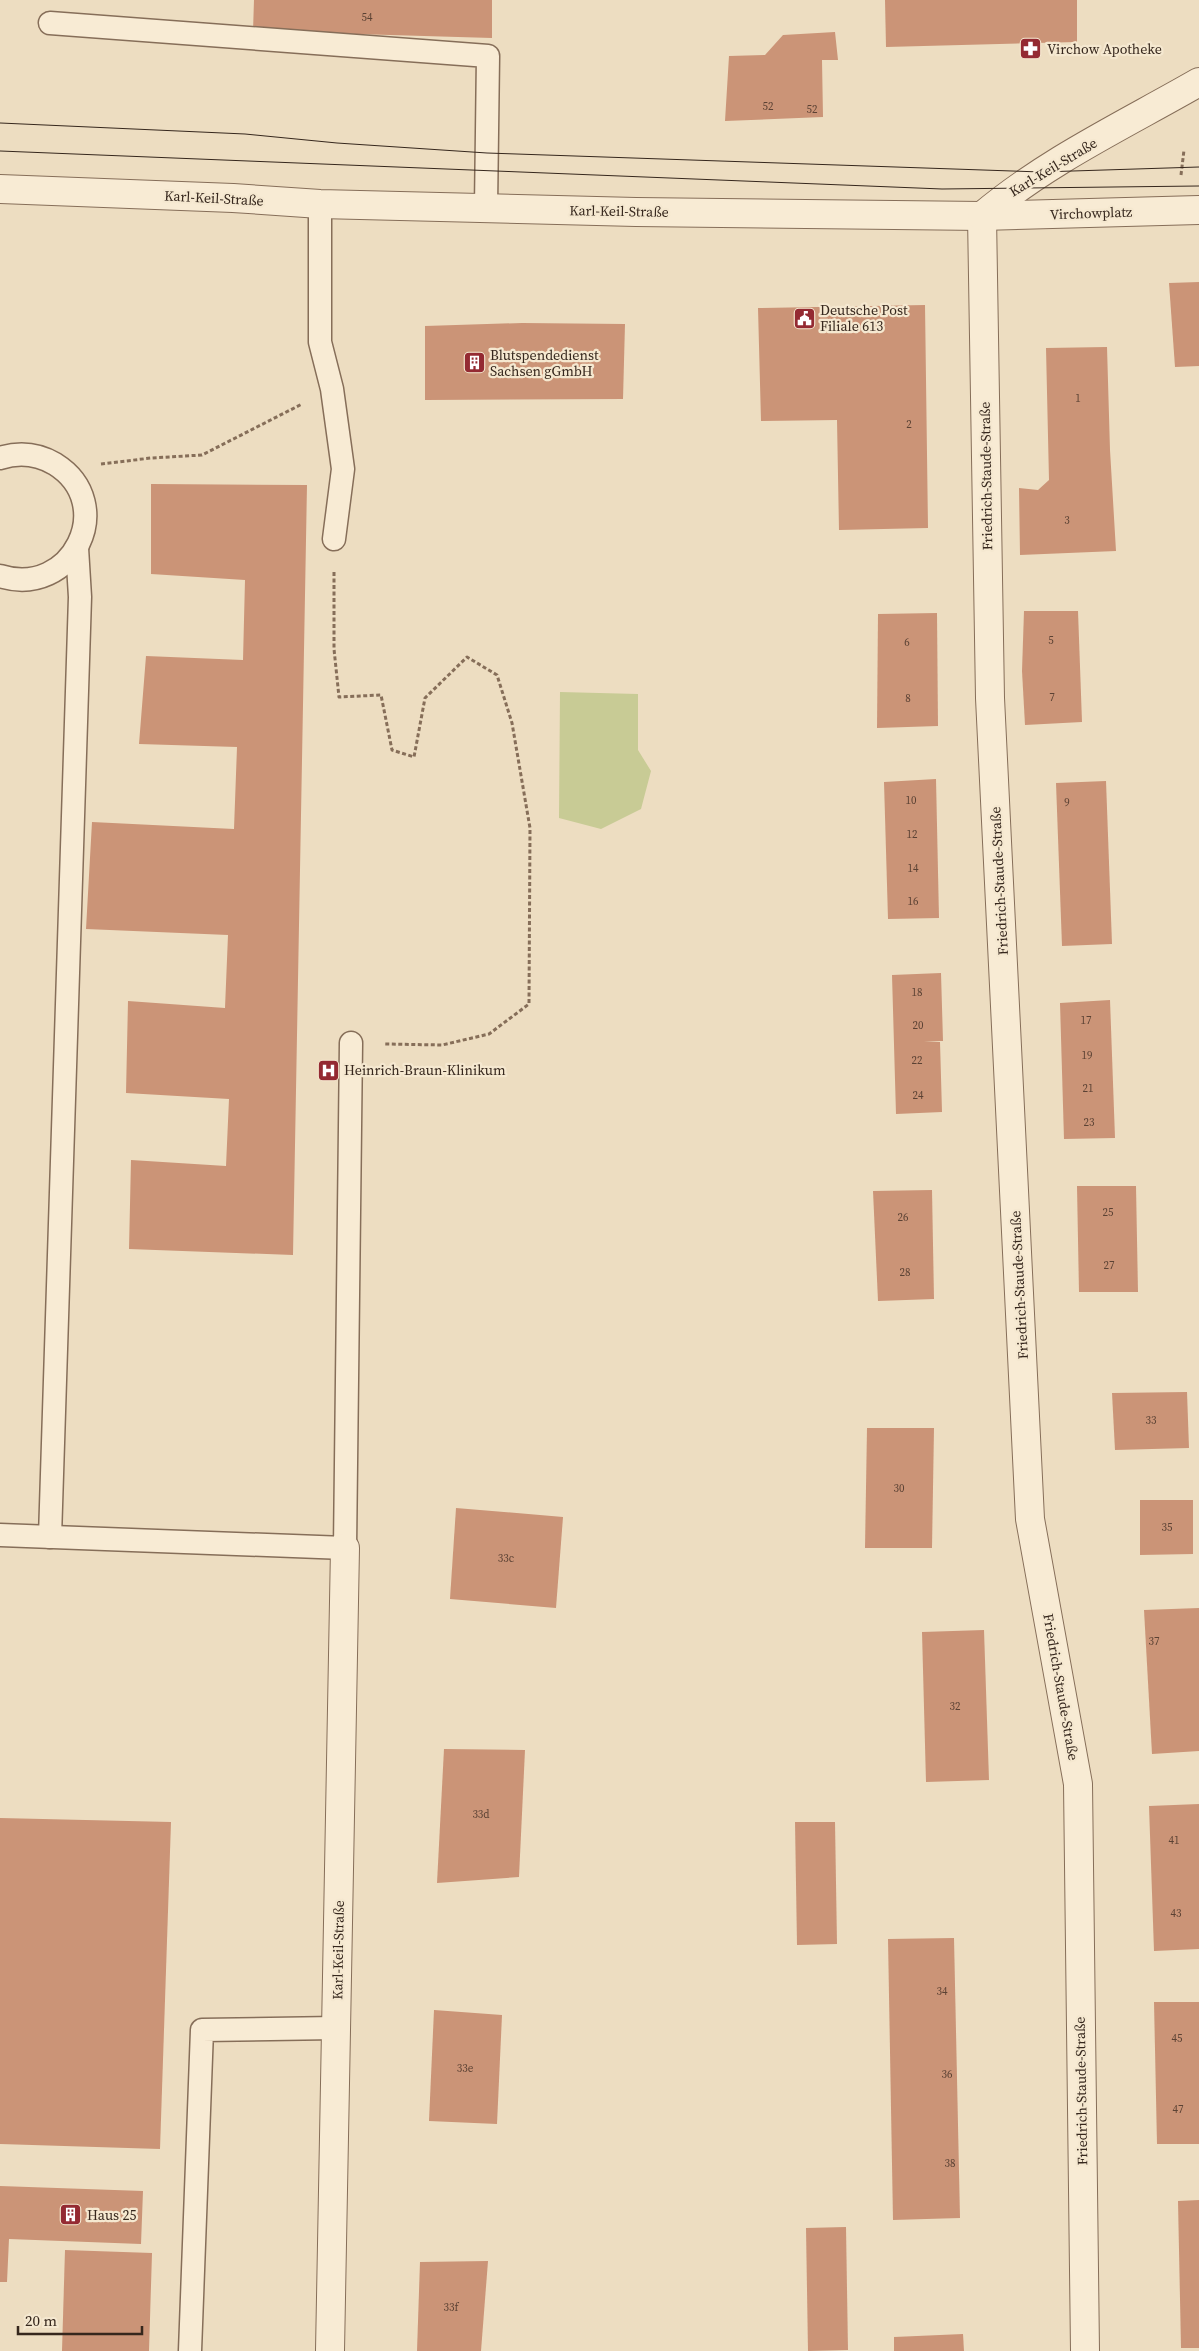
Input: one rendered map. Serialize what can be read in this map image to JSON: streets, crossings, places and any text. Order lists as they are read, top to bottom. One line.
{"streets":{"street":["Karl-Keil-Straße","Virchowplatz","Friedrich-Staude-Straße"]},"crossings":[["Karl-Keil-Straße","Virchowplatz"],["Karl-Keil-Straße","Friedrich-Staude-Straße"],["Virchowplatz","Friedrich-Staude-Straße"]],"places":{"pharmacy":["Virchow Apotheke"],"public building":["Deutsche Post Filiale 613"],"building":["Blutspendedienst Sachsen gGmbH","Haus 25"],"hospital":["Heinrich-Braun-Klinikum"]},"house_numbers":["54","52","52","1","2","3","5","6","7","8","10","9","12","14","16","18","17","20","19","22","21","24","23","25","26","27","28","33","30","35","33c","37","32","33d","41","43","34","45","33e","36","47","38","33f"],"scale_bar":"20 m"}
